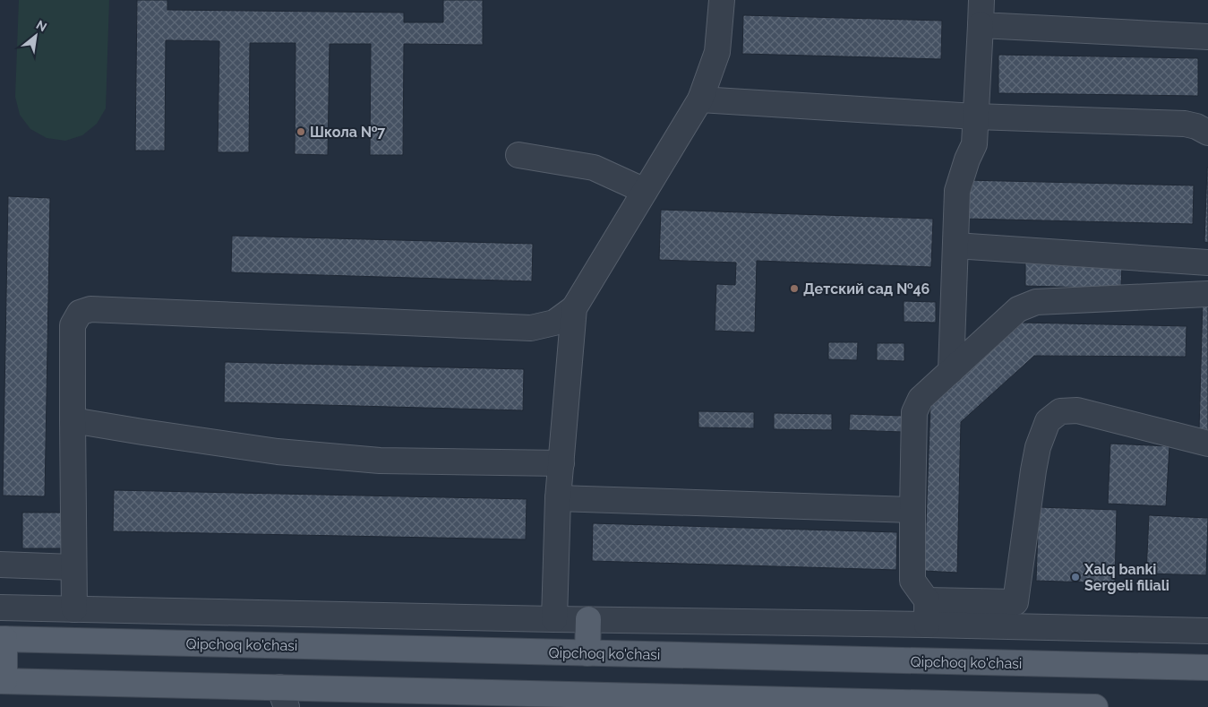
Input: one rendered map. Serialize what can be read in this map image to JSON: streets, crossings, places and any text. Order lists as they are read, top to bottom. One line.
{"streets":{"main road":["Qipchoq ko'chasi"]},"places":["Школа №7","Детский сад №46","Xalq banki Sergeli filiali"],"north":"top right"}
